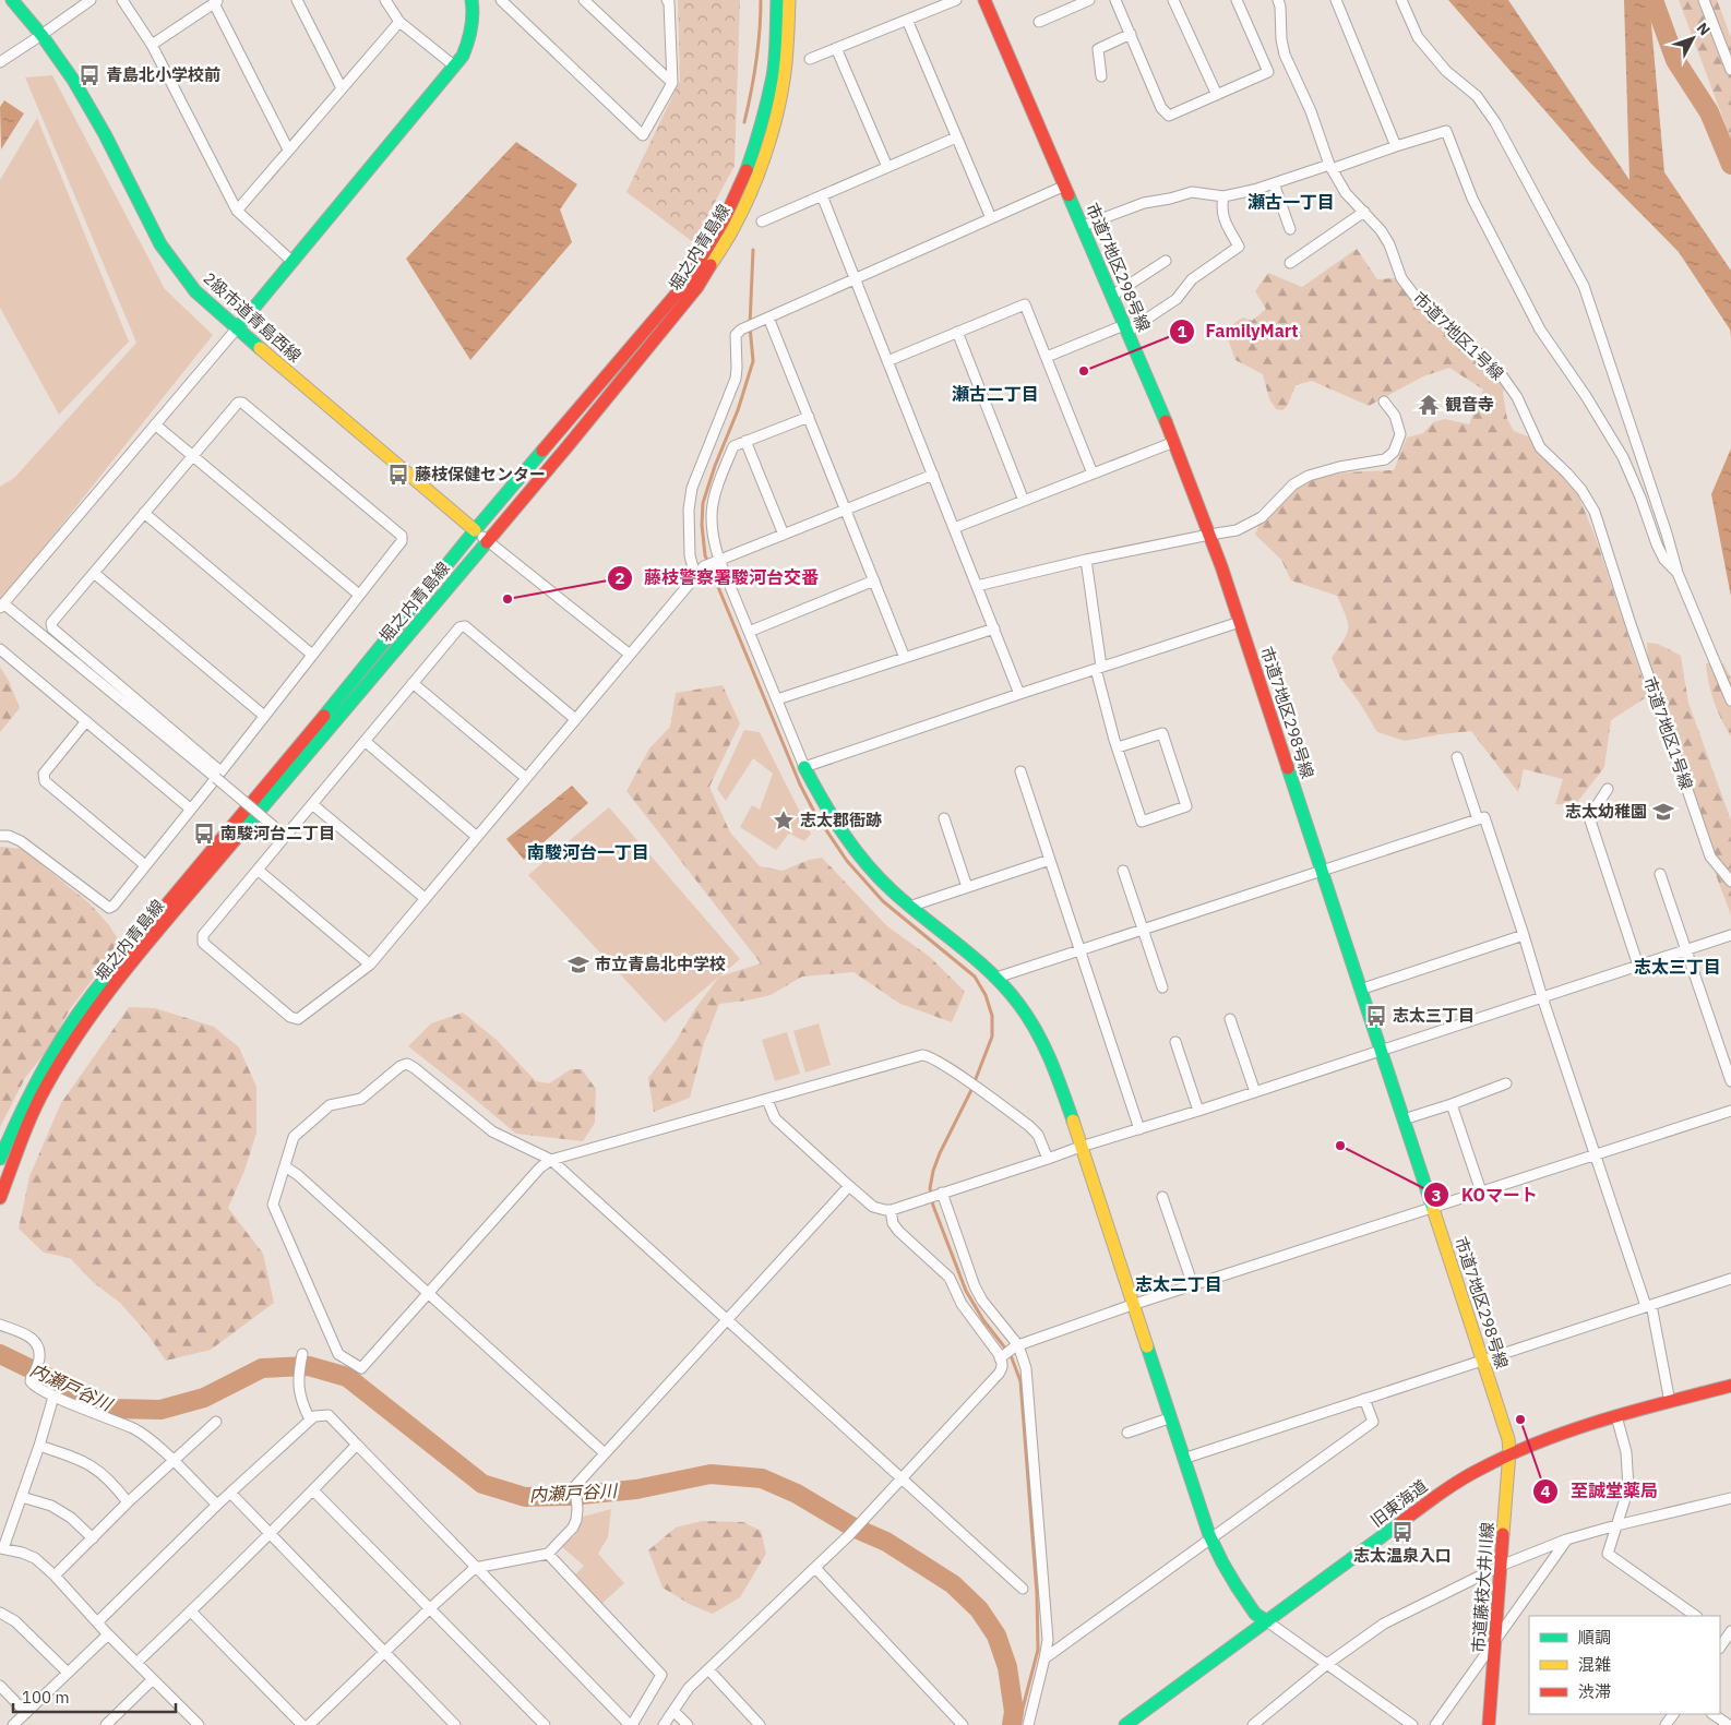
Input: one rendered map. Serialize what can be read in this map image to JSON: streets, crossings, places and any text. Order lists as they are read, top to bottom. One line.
{"streets":{"street":["堀之内青島線","市道7地区298号線","2級市道青島西線","市道7地区1号線","旧東海道","市道藤枝大井川線"]},"crossings":[["堀之内青島線","2級市道青島西線"],["市道7地区298号線","旧東海道"],["市道7地区298号線","市道藤枝大井川線"],["旧東海道","市道藤枝大井川線"]],"districts":["瀬古一丁目","瀬古二丁目","南駿河台一丁目","志太三丁目","志太二丁目"],"water":["内瀬戸谷川"],"places":{"bus stop":["青島北小学校前","藤枝保健センター","南駿河台二丁目","志太三丁目","志太温泉入口"],"other":["FamilyMart","藤枝警察署駿河台交番","KOマート","至誠堂薬局"],"temple":["観音寺"],"school or university":["志太幼稚園","市立青島北中学校"],"place":["志太郡衙跡"]},"legend":["順調","混雑","渋滞"],"scale_bar":"100 m","north":"top right"}
